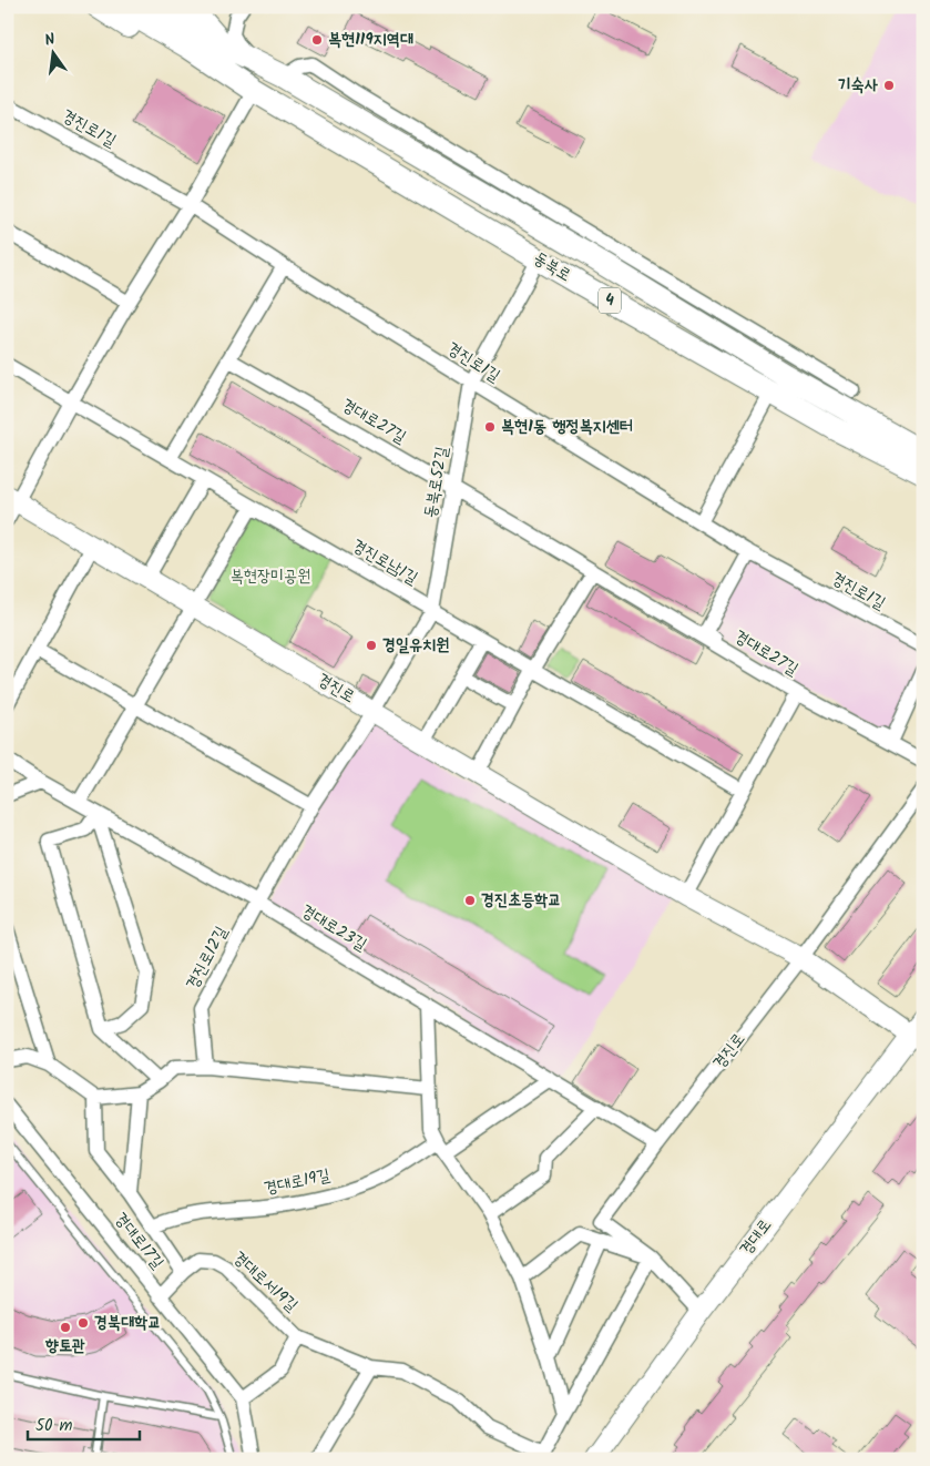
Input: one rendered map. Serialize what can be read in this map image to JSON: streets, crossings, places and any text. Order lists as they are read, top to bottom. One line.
{"streets":{"main road":["동북로","4"],"street":["경진로1길","경대로27길","동북로52길","경진로남1길","경진로","경대로23길","경진로12길","경대로19길","경대로","경대로17길","경대로서19길"]},"crossings":[["경진로1길","동북로52길"],["동북로","4"],["동북로","동북로52길"],["경대로27길","동북로52길"],["동북로52길","경진로남1길"],["동북로52길","경진로"],["동북로52길","경진로12길"],["경진로","경대로23길"],["경진로","경진로12길"],["경진로","경대로"],["경대로23길","경진로12길"],["경대로23길","경대로19길"]],"parks":["복현장미공원"],"places":["복현119지역대","기숙사","복현1동 행정복지센터","경일유치원","경진초등학교","경북대학교","향토관"],"scale_bar":"50 m","north":"top"}
